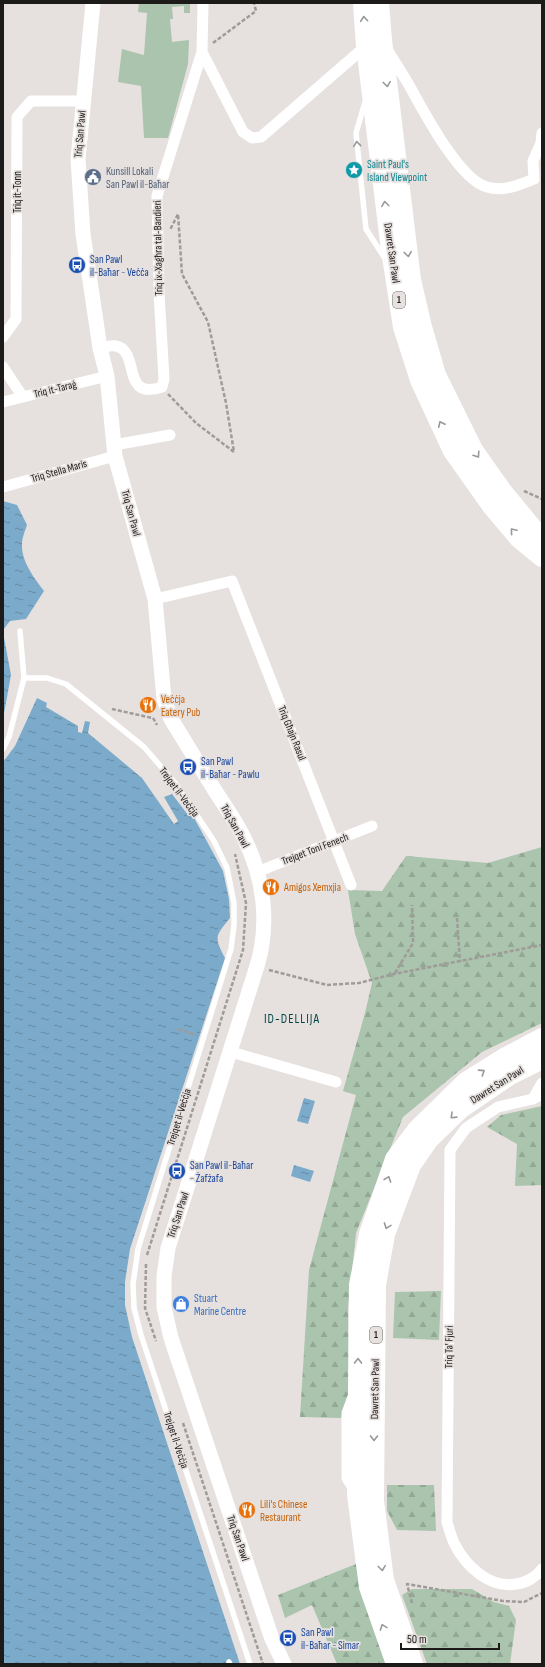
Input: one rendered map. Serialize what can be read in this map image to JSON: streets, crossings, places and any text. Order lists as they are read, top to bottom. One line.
{"streets":{"highway":["Dawret San Pawl","1"],"street":["Triq San Pawl","Triq it-Tonn","Triq ix-Xagħra tal-Bandieri","Triq it-Taraġ","Triq Stella Maris","Triq Għajn Rasul","Trejqet Toni Fenech","Triq Ta' Fjuri"],"lane":["Trejqet il-Veċċja"]},"crossings":[["Triq San Pawl","Triq it-Tonn"],["Triq San Pawl","Triq it-Taraġ"],["Triq San Pawl","Triq Stella Maris"],["Triq San Pawl","Triq Għajn Rasul"],["Triq San Pawl","Trejqet Toni Fenech"],["Triq Għajn Rasul","Trejqet Toni Fenech"]],"districts":["ID-DELLIJA"],"places":{"place":["Saint Paul's Island Viewpoint"],"public building":["Kunsill Lokali San Pawl il-Baħar"],"bus stop":["San Pawl il-Baħar - Veċċa","San Pawl il-Baħar - Pawlu","San Pawl il-Baħar - Żafżafa","San Pawl il-Baħar - Simar"],"restaurant":["Veċċja Eatery Pub","Amigos Xemxjia","Lili's Chinese Restaurant"],"shop":["Stuart Marine Centre"]},"scale_bar":"50 m"}
